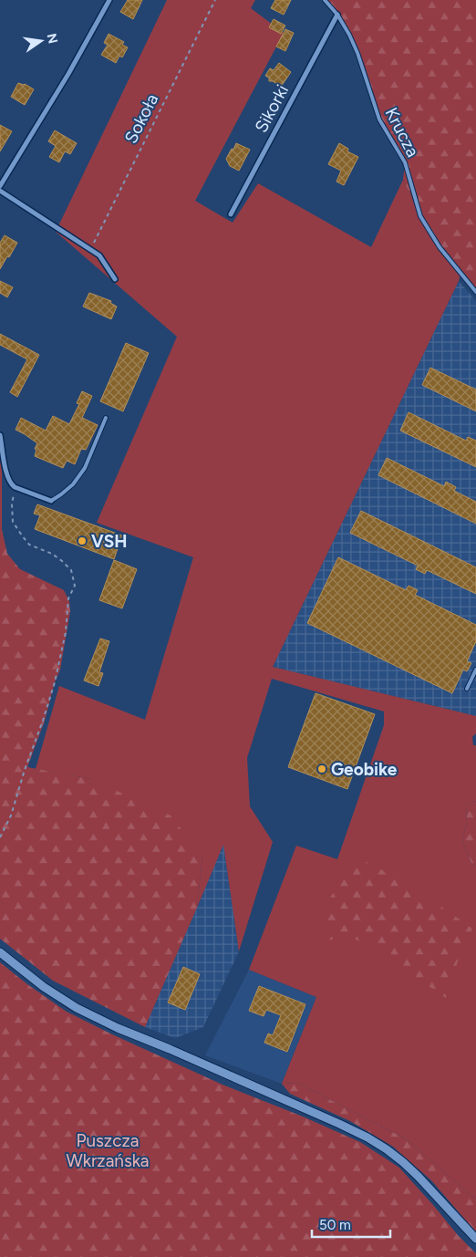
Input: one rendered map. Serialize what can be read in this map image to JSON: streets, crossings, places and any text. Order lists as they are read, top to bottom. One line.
{"streets":{"street":["Sikorki"],"lane":["Krucza"],"path":["Sokoła"]},"crossings":[["Sikorki","Krucza"]],"parks":["Puszcza Wkrzańska"],"places":["VSH","Geobike"],"scale_bar":"50 m","north":"right"}
